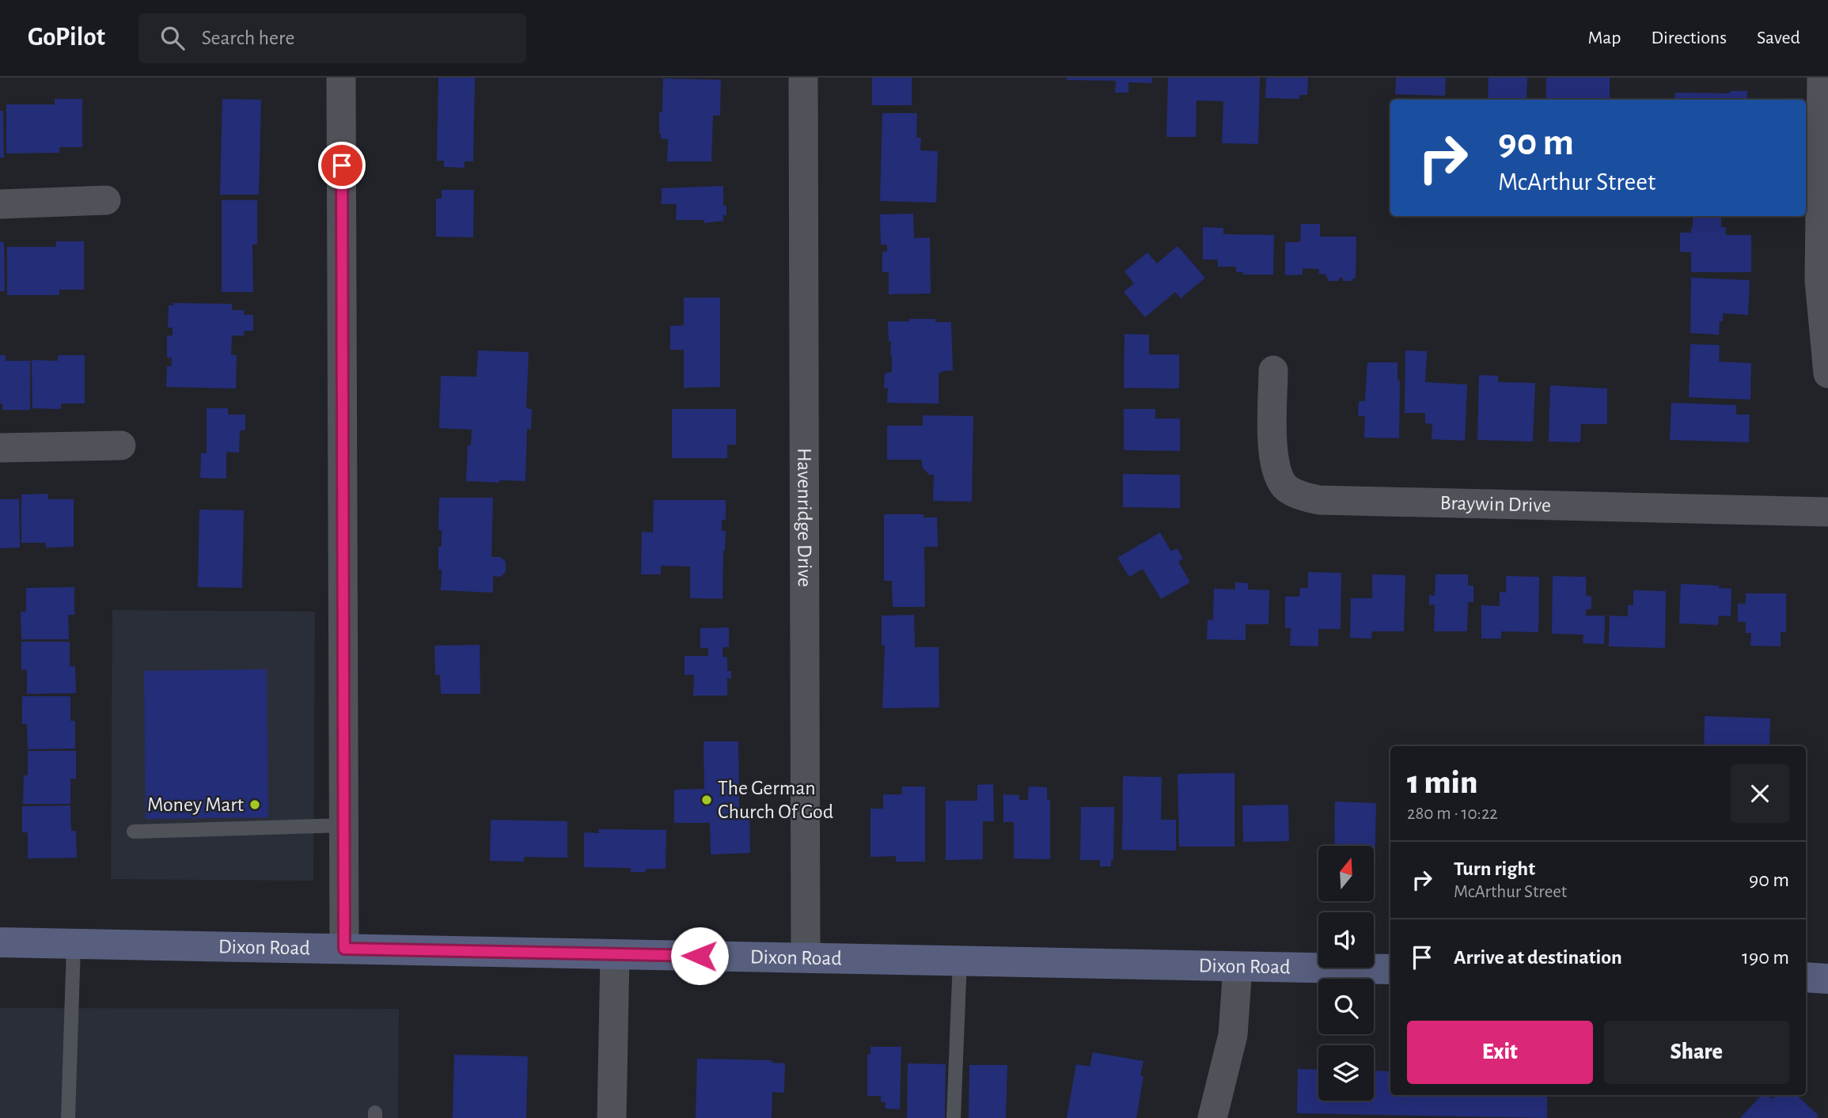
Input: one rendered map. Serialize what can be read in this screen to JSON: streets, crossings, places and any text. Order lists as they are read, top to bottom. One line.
{"streets":{"main road":["Dixon Road"],"street":["Braywin Drive","Havenridge Drive"]},"crossings":[["Havenridge Drive","Dixon Road"]],"places":["The German Church Of God","Money Mart"],"north":"top","page":{"header":"GoPilot","search":"Search here","nav":["Map","Directions","Saved"],"turn":["90 m","McArthur Street"],"heading":["1 min","280 m · 10:22"],"list":[{"name":"Turn right","note":"McArthur Street","value":"90 m"},{"name":"Arrive at destination","value":"190 m"}],"buttons":["Exit","Share"]}}
